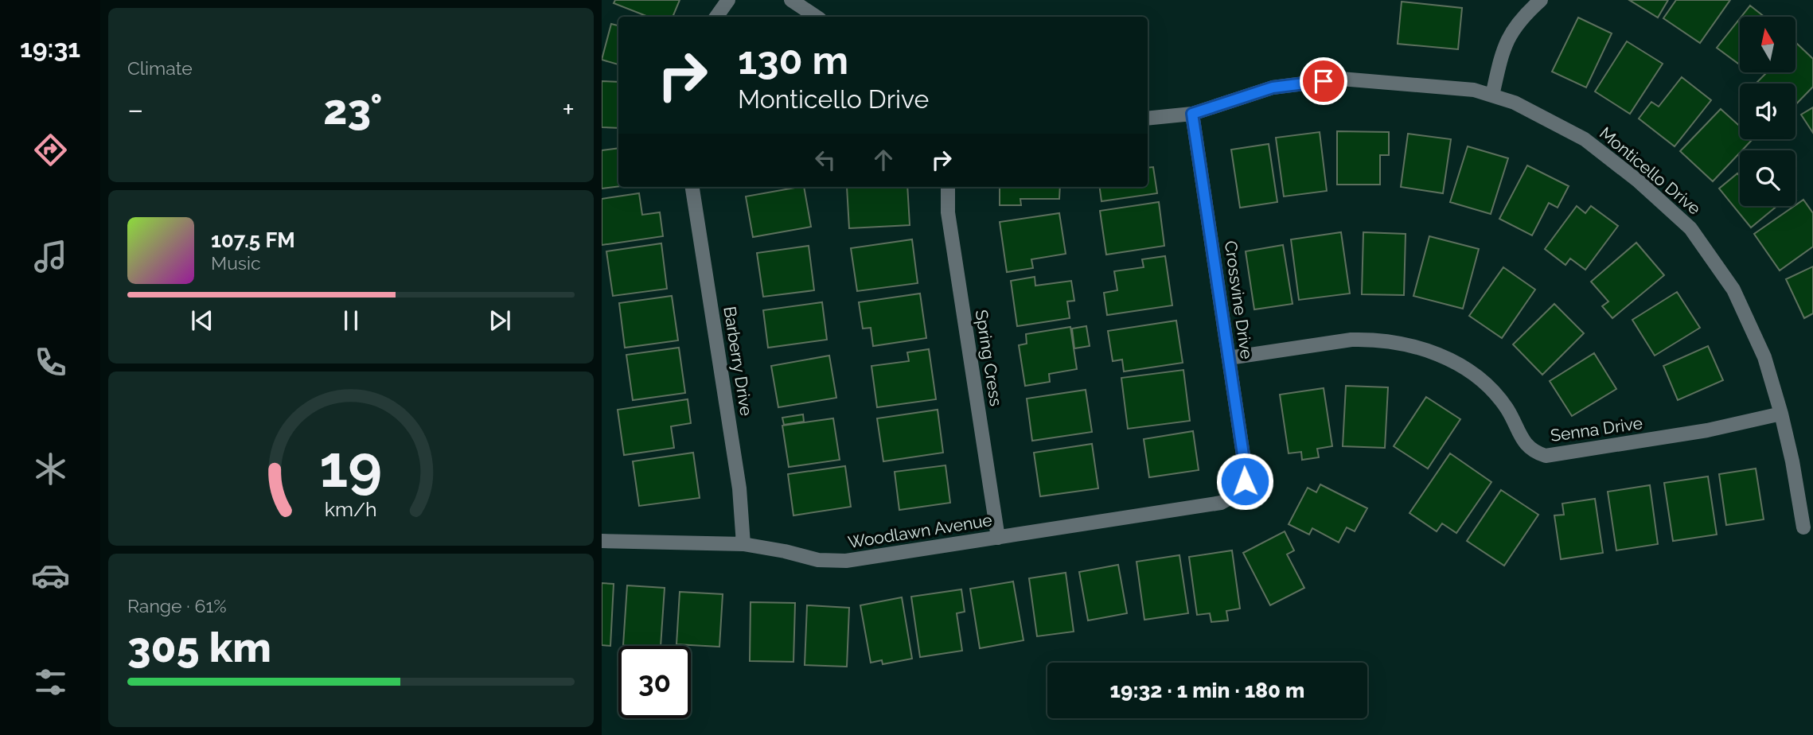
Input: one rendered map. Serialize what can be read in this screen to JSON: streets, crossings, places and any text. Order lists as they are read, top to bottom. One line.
{"streets":{"street":["Monticello Drive","Crossvine Drive","Spring Cress","Barberry Drive","Senna Drive","Woodlawn Avenue"]},"crossings":[["Monticello Drive","Crossvine Drive"],["Monticello Drive","Senna Drive"],["Crossvine Drive","Senna Drive"],["Crossvine Drive","Woodlawn Avenue"],["Spring Cress","Woodlawn Avenue"],["Barberry Drive","Woodlawn Avenue"]],"north":"top","page":{"tabs":"19:31","tile":["Climate",["Range · 61%","305 km"]],"turn":["130 m","Monticello Drive"],"heat":["−","23°","+"],"song":["107.5 FM","Music"],"limit":"30","trip":"19:32 · 1 min · 180 m","gauge":["19","km/h"]}}
